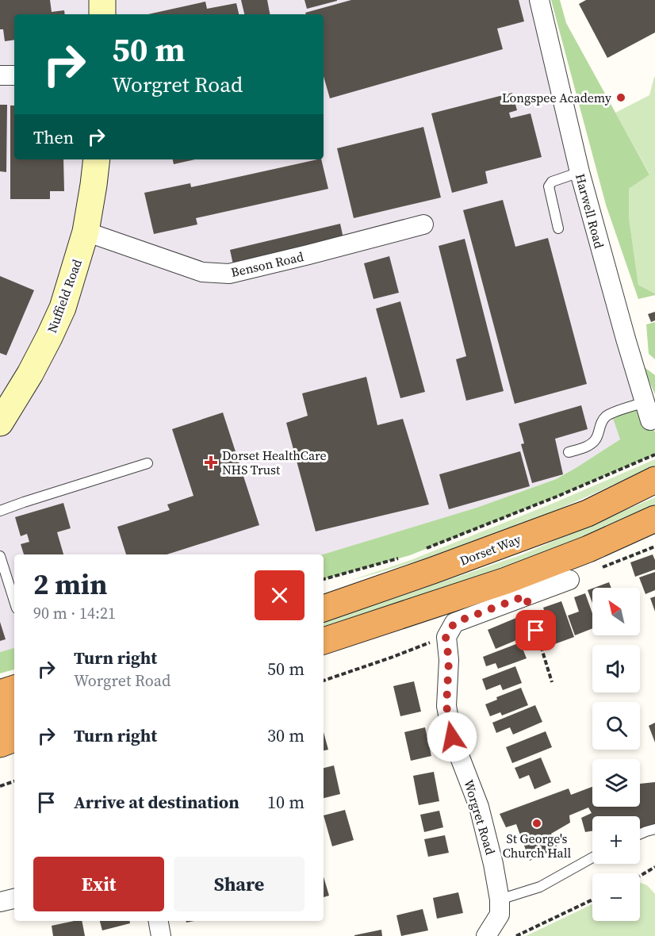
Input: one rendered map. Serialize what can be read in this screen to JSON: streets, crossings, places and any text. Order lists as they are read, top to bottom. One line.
{"streets":{"highway":["Dorset Way"],"street":["Harwell Road","Benson Road","Nuffield Road","Worgret Road"]},"crossings":[["Benson Road","Nuffield Road"]],"places":{"other":["Longspee Academy","St George's Church Hall"],"health":["Dorset HealthCare NHS Trust"]},"north":"top left","page":{"turn":["50 m","Worgret Road"],"then":"Then","heading":["2 min","90 m · 14:21"],"map_buttons":["+","−"],"list":[{"name":"Turn right","note":"Worgret Road","value":"50 m"},{"name":"Turn right","value":"30 m"},{"name":"Arrive at destination","value":"10 m"}],"buttons":["Exit","Share"]}}
